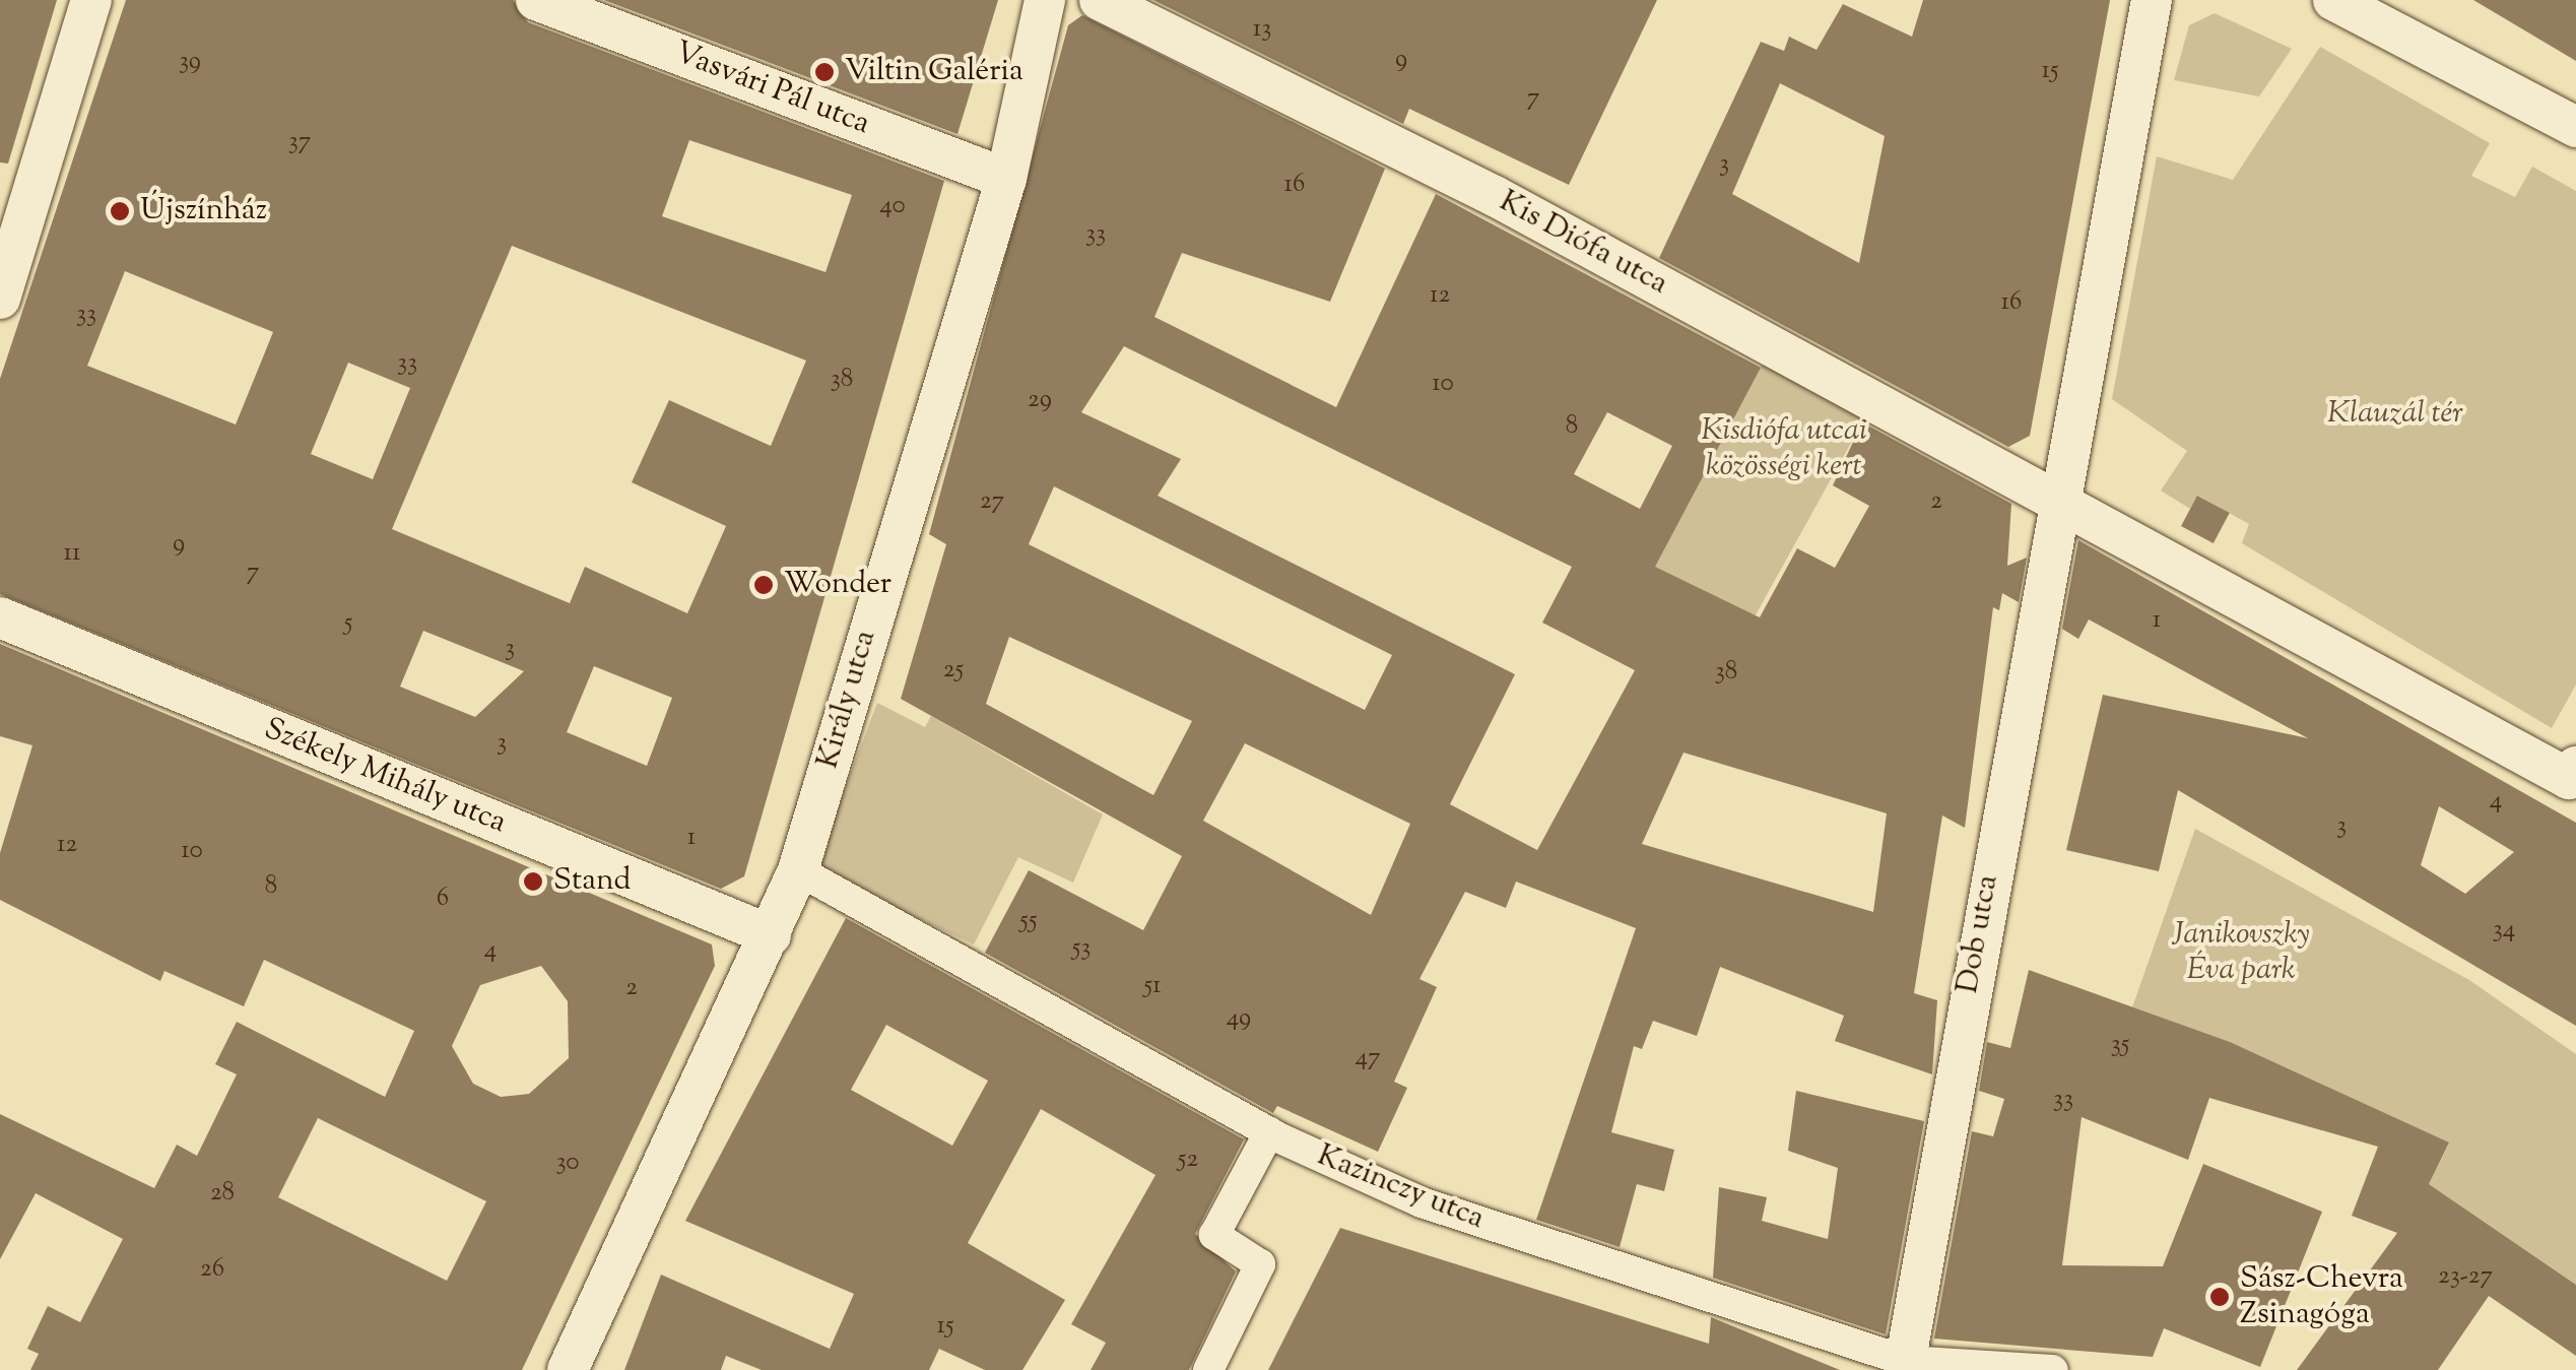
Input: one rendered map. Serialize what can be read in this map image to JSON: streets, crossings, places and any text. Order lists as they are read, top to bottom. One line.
{"streets":{"street":["Vasvári Pál utca","Kis Diófa utca","Király utca","Székely Mihály utca","Dob utca","Kazinczy utca"]},"crossings":[["Vasvári Pál utca","Király utca"],["Kis Diófa utca","Dob utca"],["Király utca","Székely Mihály utca"],["Király utca","Kazinczy utca"],["Dob utca","Kazinczy utca"]],"parks":["Klauzál tér","Kisdiófa utcai közösségi kert","Janikovszky Éva park"],"places":["Viltin Galéria","Újszínház","Wonder","Stand","Sász-Chevra Zsinagóga"],"house_numbers":["13","9","39","15","7","37","3","16","40","33","12","16","33","33","38","10","29","8","27","2","9","11","7","1","5","3","25","38","3","4","3","1","12","10","8","6","55","34","53","4","51","2","49","35","47","33","52","30","28","26","23-27","15"]}
